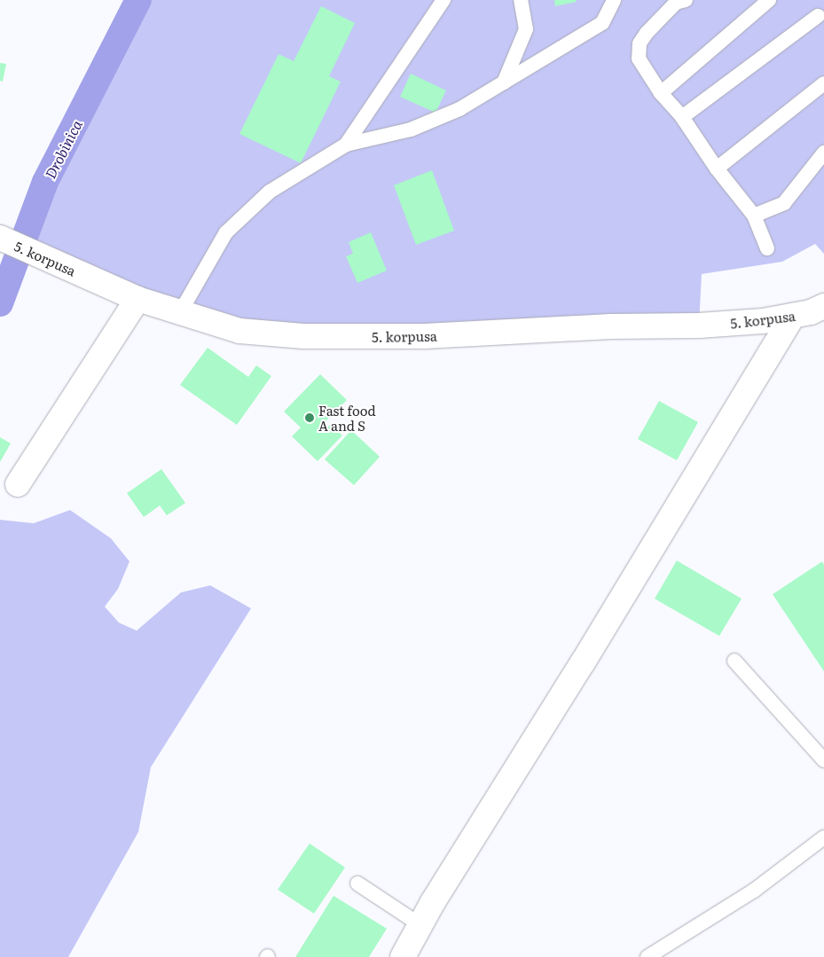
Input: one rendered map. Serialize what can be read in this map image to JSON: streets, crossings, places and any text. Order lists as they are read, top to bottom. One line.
{"streets":{"street":["5. korpusa"]},"water":["Drobinica"],"places":["Fast food A and S"]}
